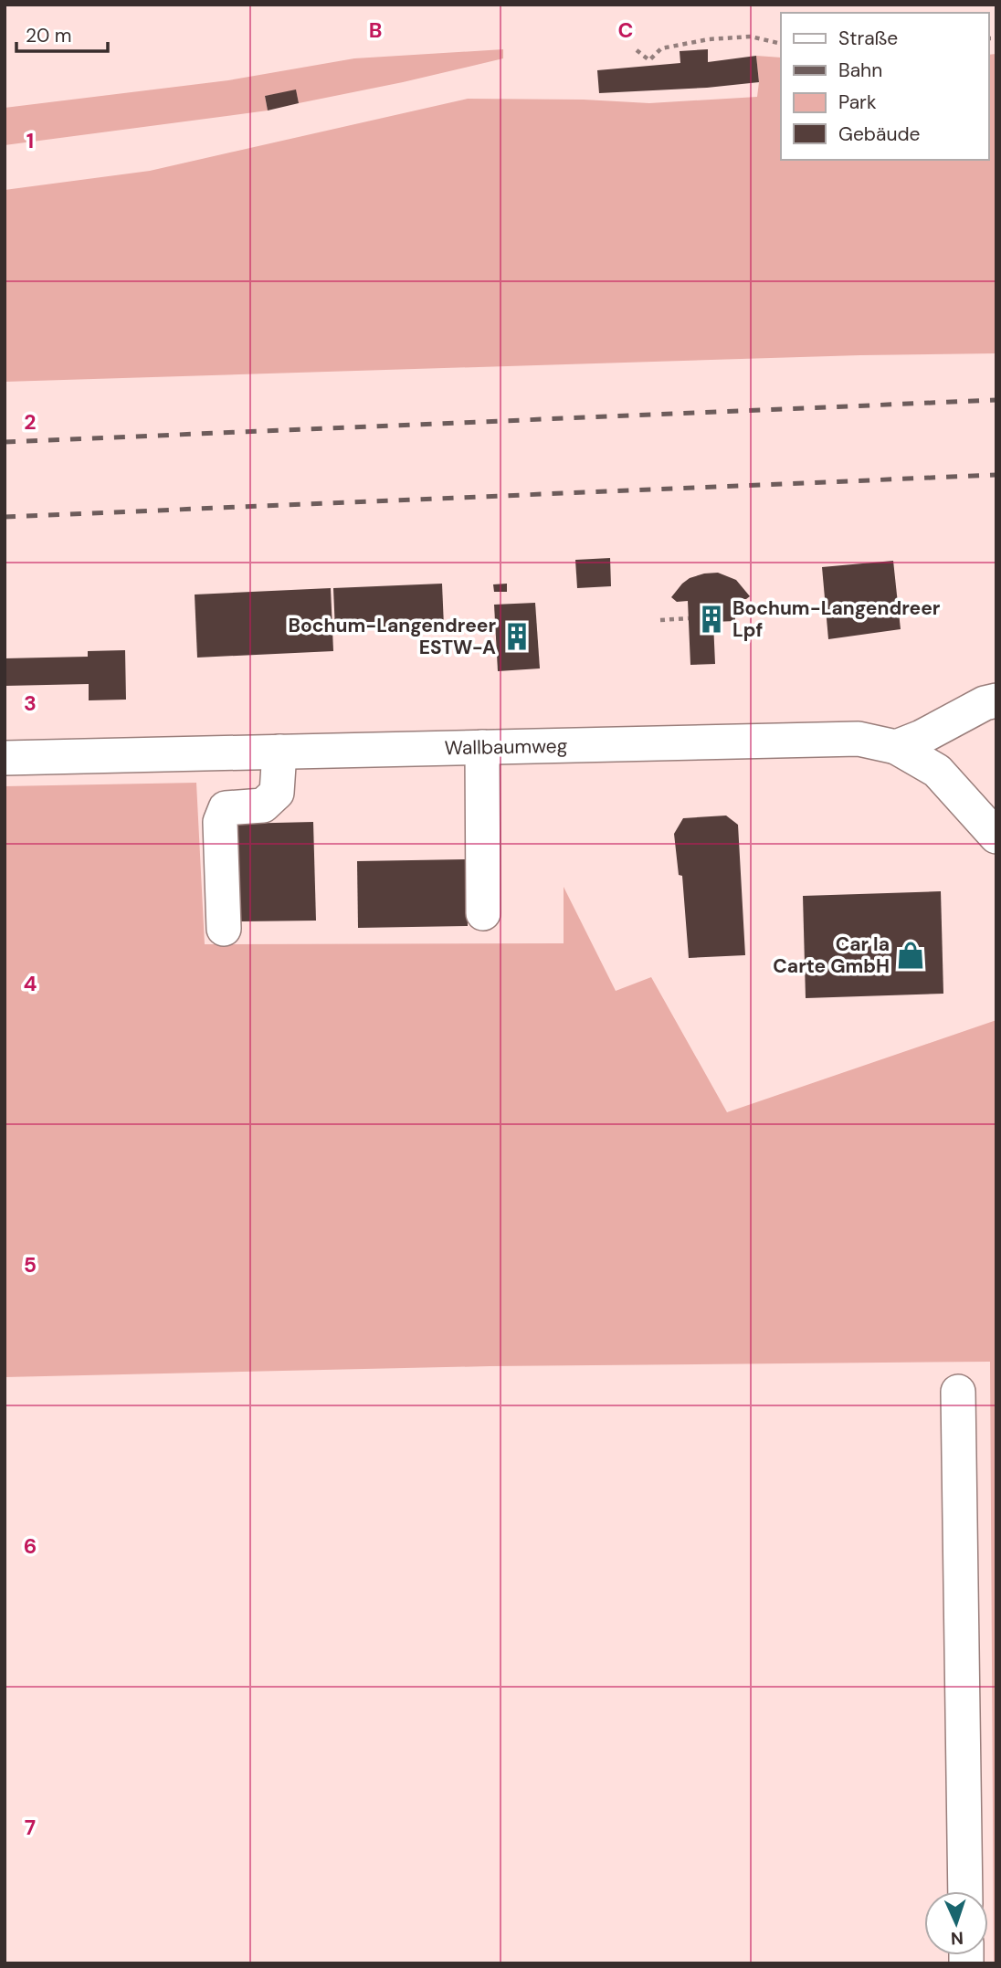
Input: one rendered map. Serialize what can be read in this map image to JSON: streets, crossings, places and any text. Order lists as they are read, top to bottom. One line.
{"streets":{"street":["Wallbaumweg"]},"places":{"building":["Bochum-Langendreer Lpf","Bochum-Langendreer ESTW-A"],"shop":["Car la Carte GmbH"]},"legend":["Straße","Bahn","Park","Gebäude"],"scale_bar":"20 m","north":"bottom","grid":{"columns":["B","C"],"rows":["1","2","3","4","5","6","7"]}}
